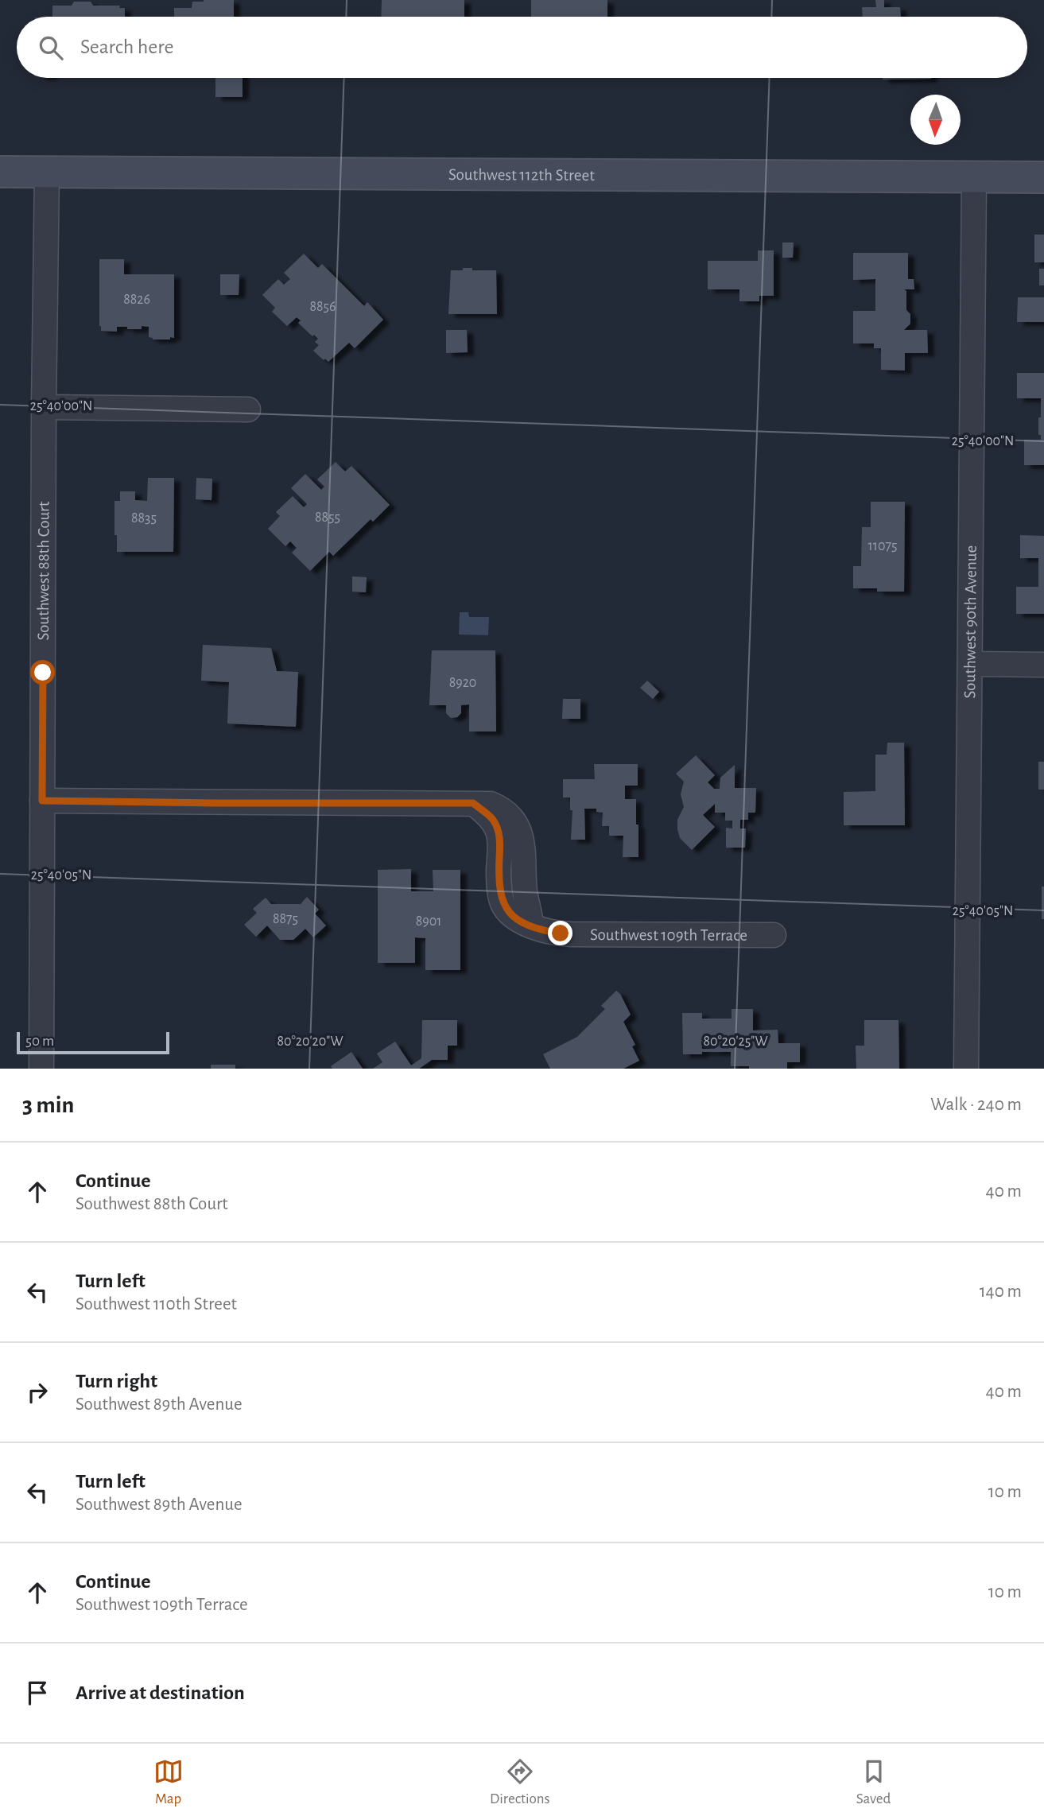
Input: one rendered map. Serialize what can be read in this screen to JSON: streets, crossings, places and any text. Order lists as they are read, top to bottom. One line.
{"streets":{"main road":["Southwest 112th Street"],"street":["Southwest 88th Court","Southwest 90th Avenue","Southwest 109th Terrace"]},"crossings":[["Southwest 112th Street","Southwest 88th Court"],["Southwest 112th Street","Southwest 90th Avenue"],["Southwest 88th Court","Southwest 109th Terrace"]],"house_numbers":["8826","8856","8855","8835","11075","8920","8875","8901"],"scale_bar":"50 m","north":"bottom","page":{"search":"Search here","scale":"50 m","heading":["3 min","Walk · 240 m"],"list":[["Continue","Southwest 88th Court","40 m"],["Turn left","Southwest 110th Street","140 m"],["Turn right","Southwest 89th Avenue","40 m"],["Turn left","Southwest 89th Avenue","10 m"],["Continue","Southwest 109th Terrace","10 m"],"Arrive at destination"],"nav":["Map","Directions","Saved"]},"coordinates":["25°40'00\"N","25°40'05\"N","80°20'20\"W","80°20'25\"W"]}
